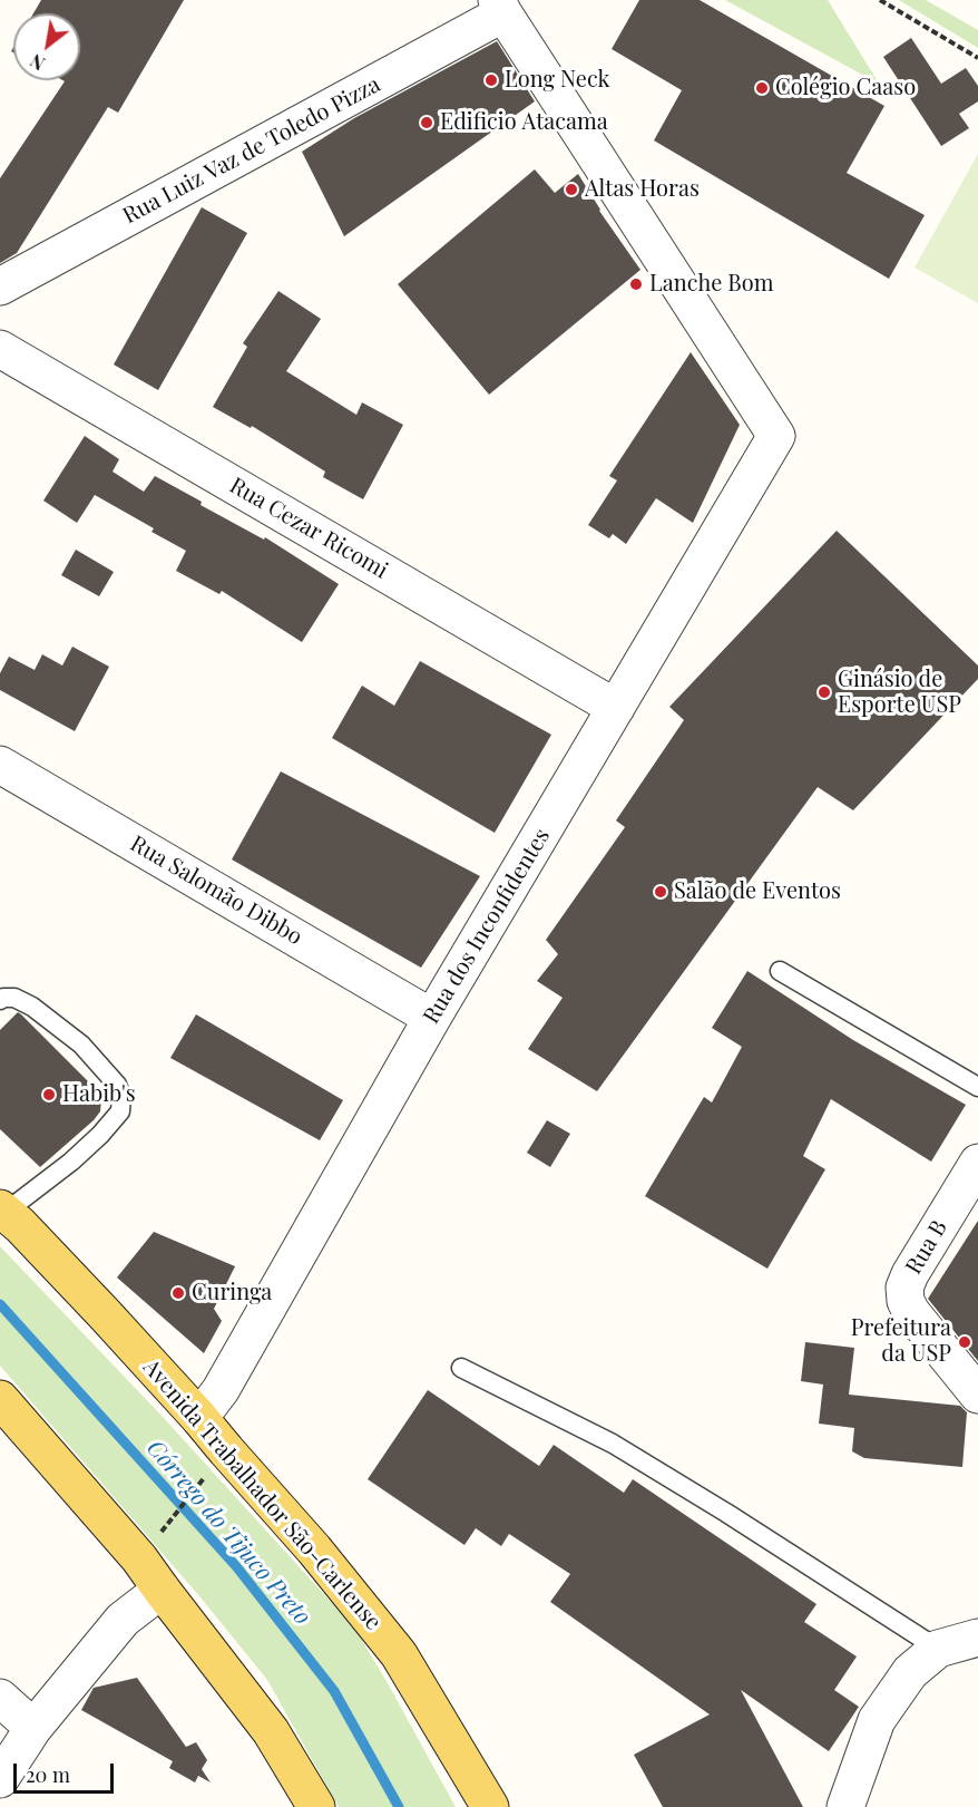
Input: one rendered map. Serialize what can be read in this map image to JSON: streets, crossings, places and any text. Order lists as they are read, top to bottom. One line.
{"streets":{"main road":["Avenida Trabalhador São-Carlense"],"street":["Rua Luiz Vaz de Toledo Pizza","Rua Cezar Ricomi","Rua Salomão Dibbo","Rua dos Inconfidentes","Rua B"]},"crossings":[["Rua Luiz Vaz de Toledo Pizza","Rua dos Inconfidentes"],["Rua Cezar Ricomi","Rua dos Inconfidentes"],["Rua Salomão Dibbo","Rua dos Inconfidentes"],["Rua dos Inconfidentes","Avenida Trabalhador São-Carlense"]],"water":["Córrego do Tijuco Preto"],"places":["Long Neck","Colégio Caaso","Edificio Atacama","Altas Horas","Lanche Bom","Ginásio de Esporte USP","Salão de Eventos","Habib's","Curinga","Prefeitura da USP"],"scale_bar":"20 m","north":"bottom left"}
